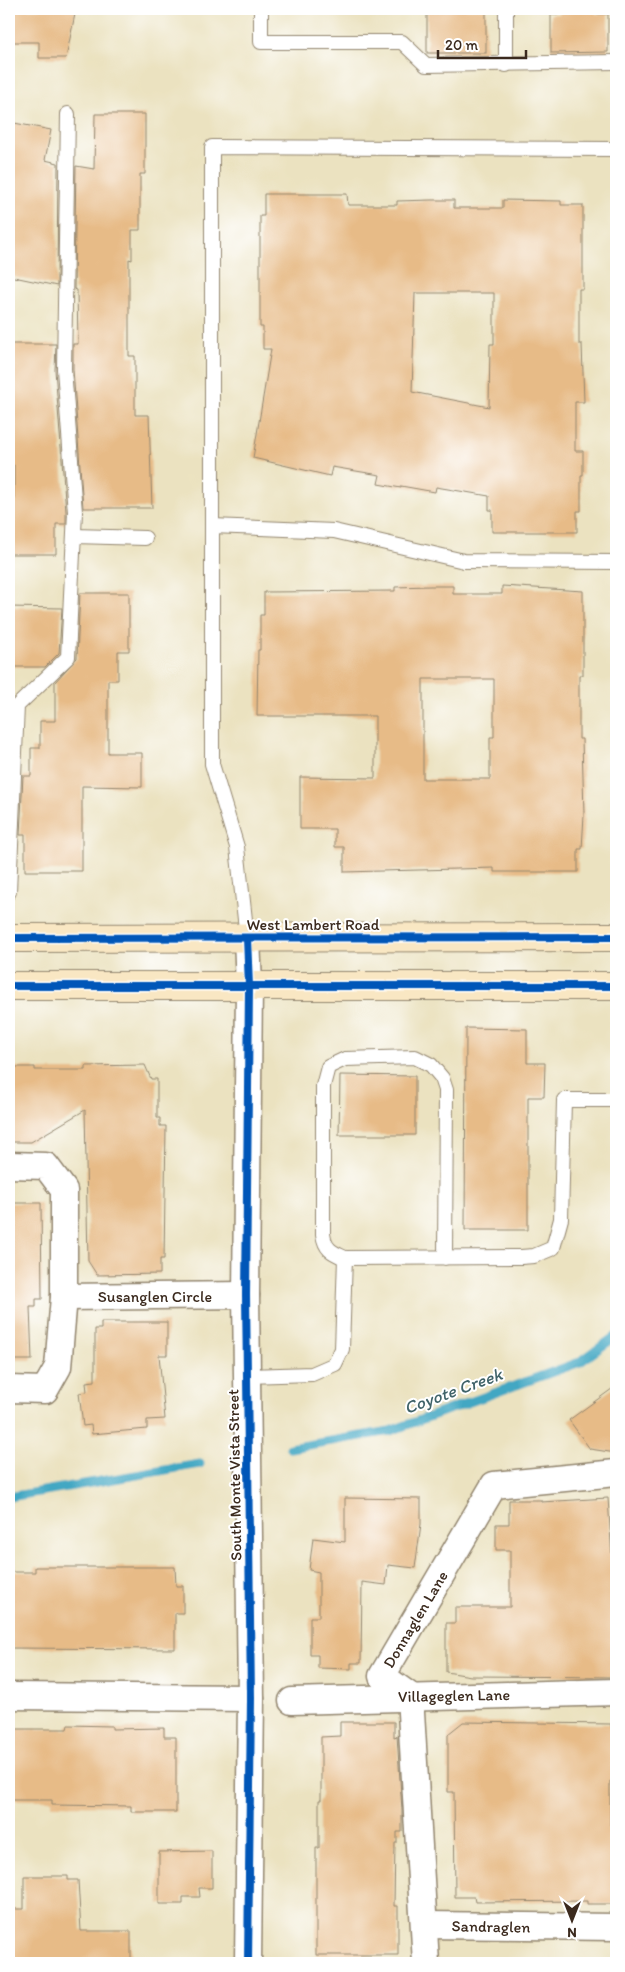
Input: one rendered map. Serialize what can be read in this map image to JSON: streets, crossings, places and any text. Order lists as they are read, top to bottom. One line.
{"streets":{"main road":["West Lambert Road"],"street":["Susanglen Circle","South Monte Vista Street","Donnaglen Lane","Villageglen Lane","Sandraglen"]},"crossings":[["West Lambert Road","South Monte Vista Street"],["Susanglen Circle","South Monte Vista Street"],["Donnaglen Lane","Villageglen Lane"]],"water":["Coyote Creek"],"scale_bar":"20 m","north":"bottom"}
